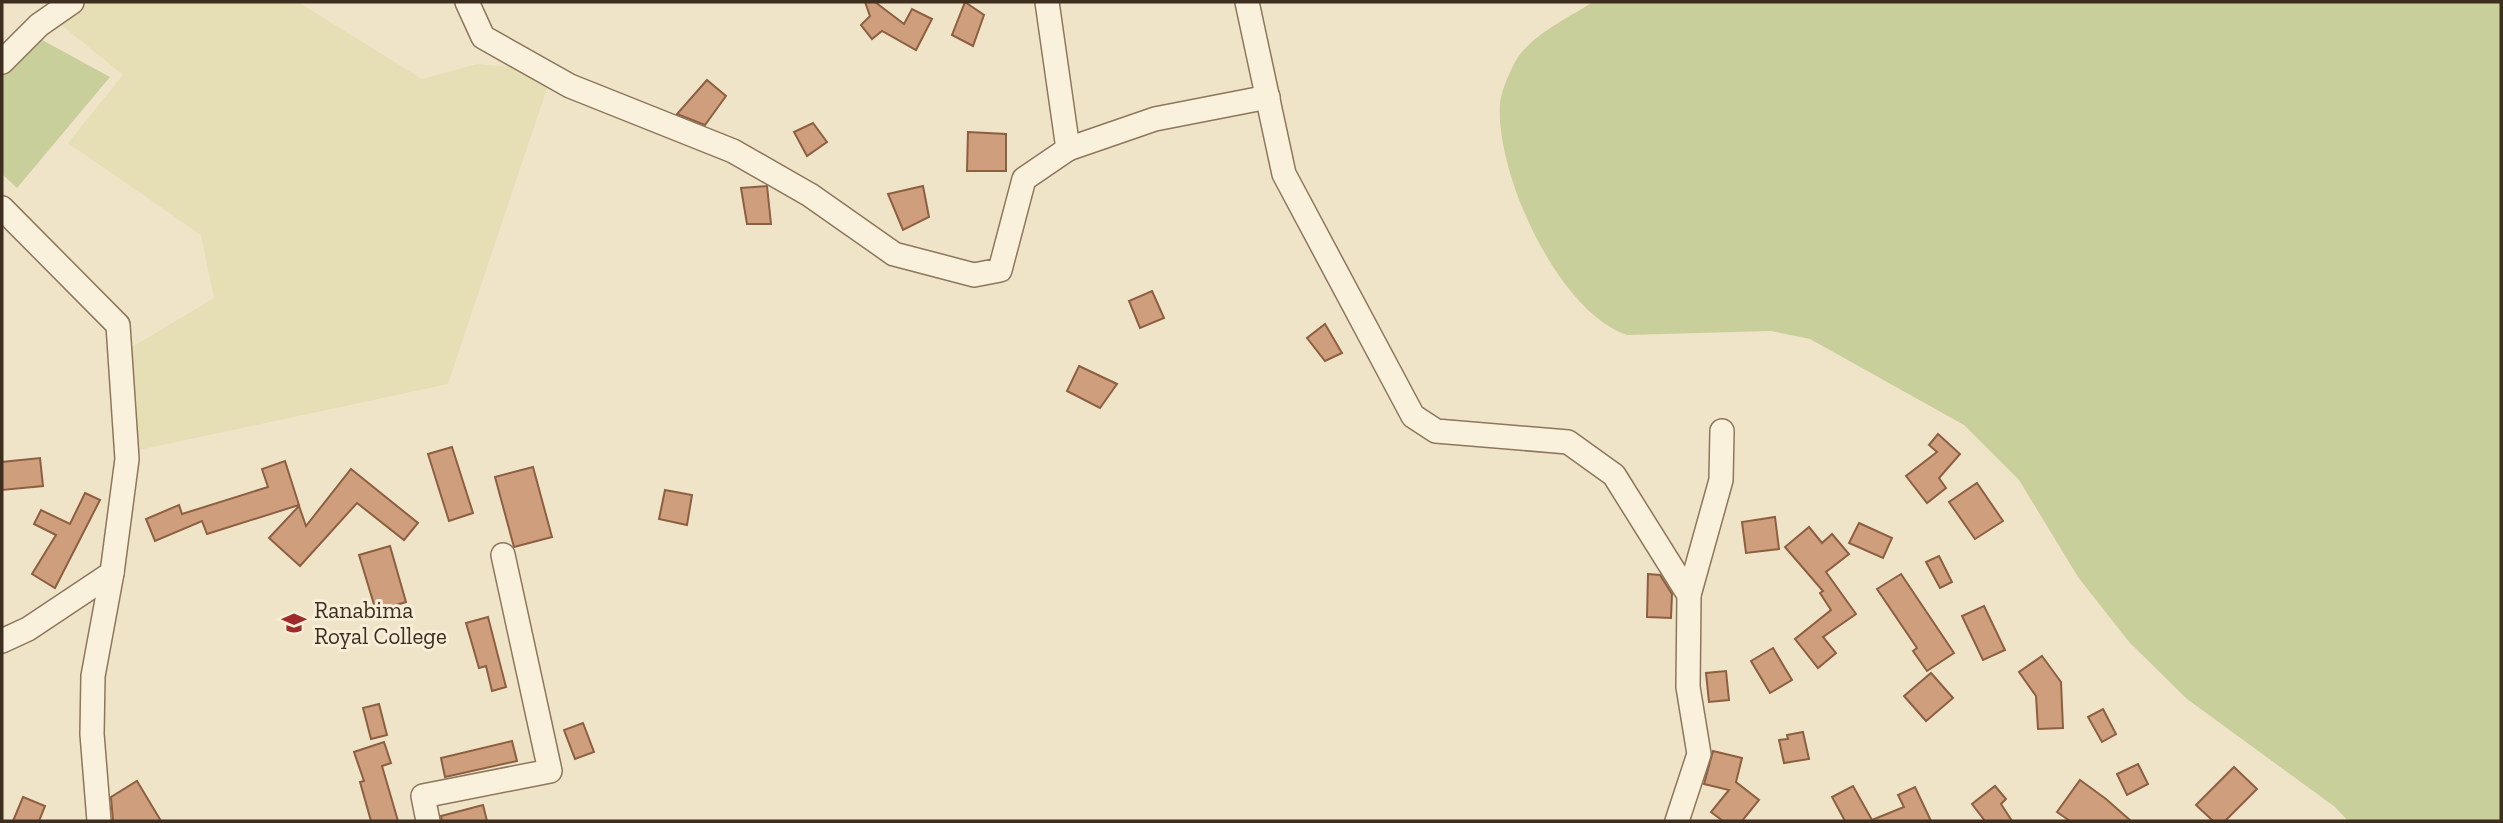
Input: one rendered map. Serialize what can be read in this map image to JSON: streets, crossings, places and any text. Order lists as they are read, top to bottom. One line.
{"places":{"school or university":["Ranabima Royal College"]}}
